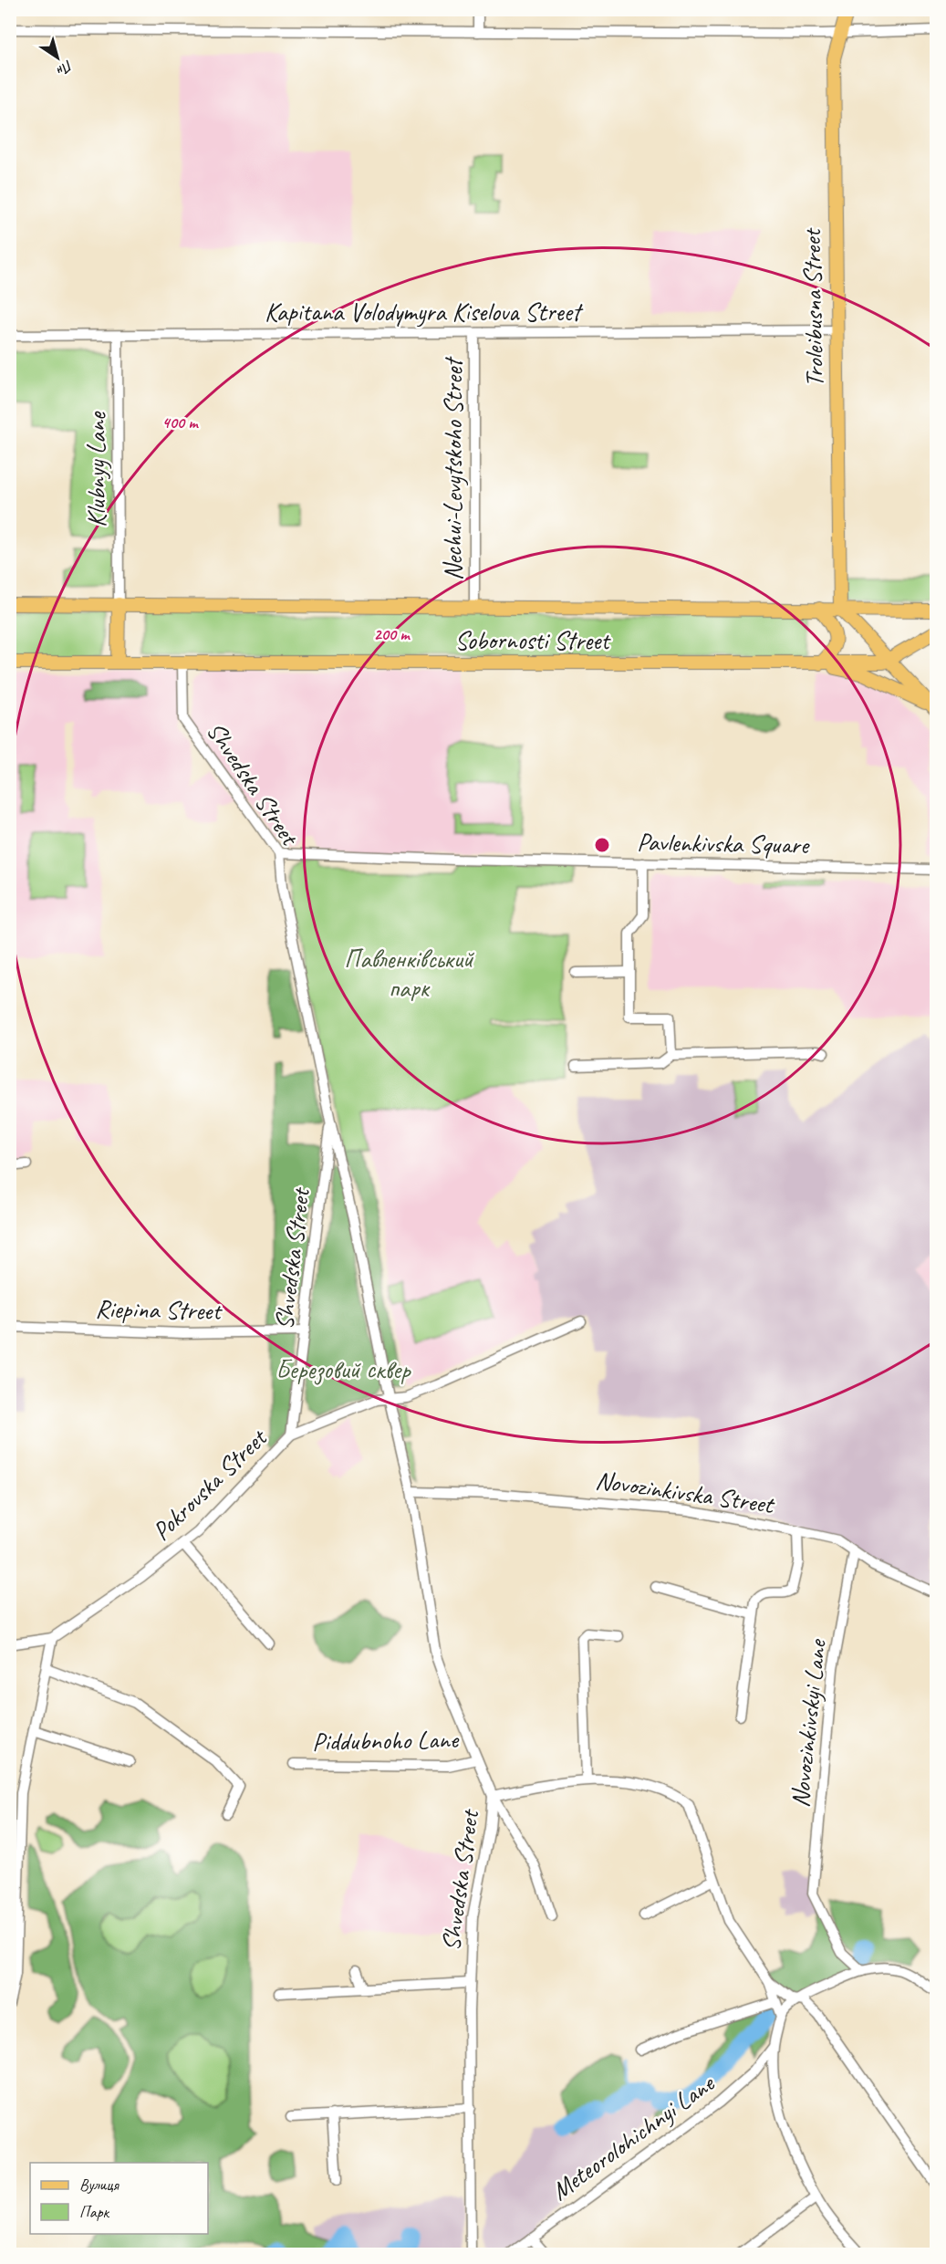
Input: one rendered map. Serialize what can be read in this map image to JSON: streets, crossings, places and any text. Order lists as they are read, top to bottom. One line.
{"streets":{"main road":["Troleibusna Street","Sobornosti Street"],"street":["Kapitana Volodymyra Kiselova Street","Klubnyy Lane","Nechui-Levytskoho Street","Shvedska Street","Pavlenkivska Square","Riepina Street","Pokrovska Street","Novozinkivska Street","Novozinkivskyi Lane","Piddubnoho Lane","Meteorolohichnyi Lane"]},"crossings":[["Troleibusna Street","Kapitana Volodymyra Kiselova Street"],["Troleibusna Street","Sobornosti Street"],["Kapitana Volodymyra Kiselova Street","Klubnyy Lane"],["Kapitana Volodymyra Kiselova Street","Nechui-Levytskoho Street"],["Klubnyy Lane","Sobornosti Street"],["Nechui-Levytskoho Street","Sobornosti Street"],["Sobornosti Street","Shvedska Street"],["Shvedska Street","Pavlenkivska Square"],["Shvedska Street","Riepina Street"],["Shvedska Street","Pokrovska Street"],["Shvedska Street","Novozinkivska Street"],["Shvedska Street","Piddubnoho Lane"],["Novozinkivska Street","Novozinkivskyi Lane"]],"parks":["Павленківський парк","Березовий сквер"],"legend":["Вулиця","Парк"],"north":"bottom right","rings":["400 m","200 m"]}
